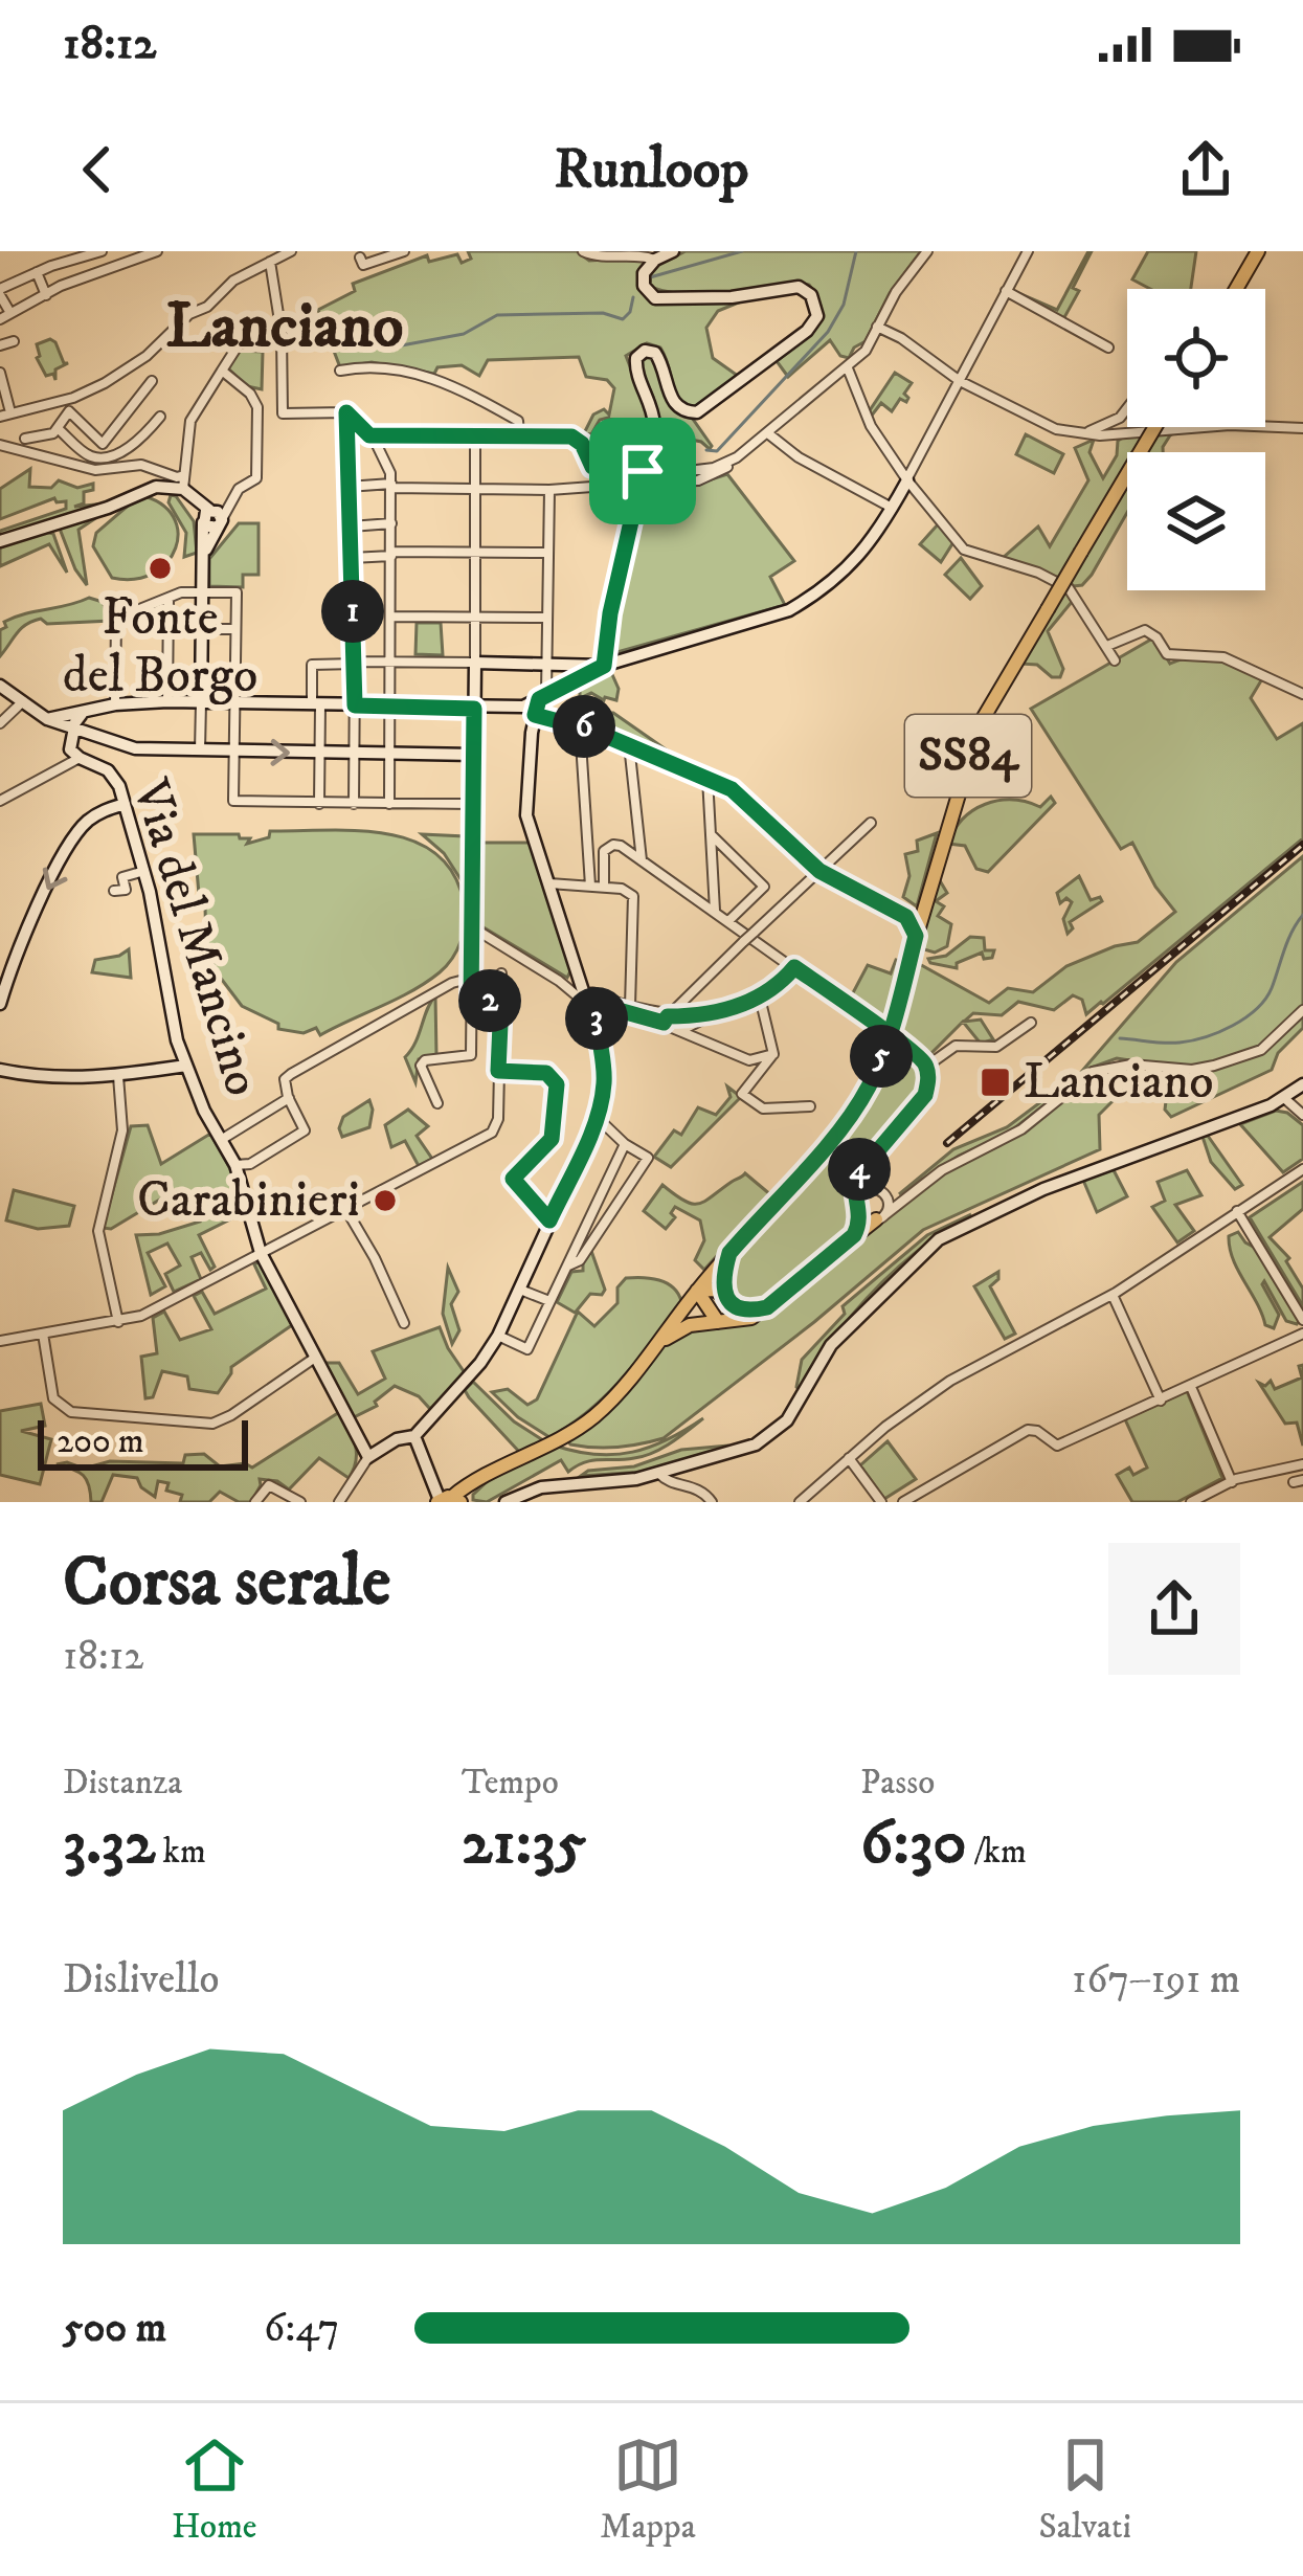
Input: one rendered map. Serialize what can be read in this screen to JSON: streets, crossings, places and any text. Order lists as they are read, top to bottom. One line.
{"streets":{"main road":["SS84"],"street":["Via del Mancino"]},"districts":["Lanciano"],"places":{"other":["Fonte del Borgo","Carabinieri"],"transit":["Lanciano"]},"scale_bar":"200 m","page":{"status":"18:12","header":"Runloop","pins":["1","6","2","3","5","4"],"scale":"200 m","heading":["Corsa serale","18:12"],"stats":[["Distanza","3.32 km"],["Tempo","21:35"],["Passo","6:30 /km"]],"chart":["Dislivello","167–191 m"],"list":[{"name":"500 m","note":"6:47"}],"tabs":["Home","Mappa","Salvati"]}}
